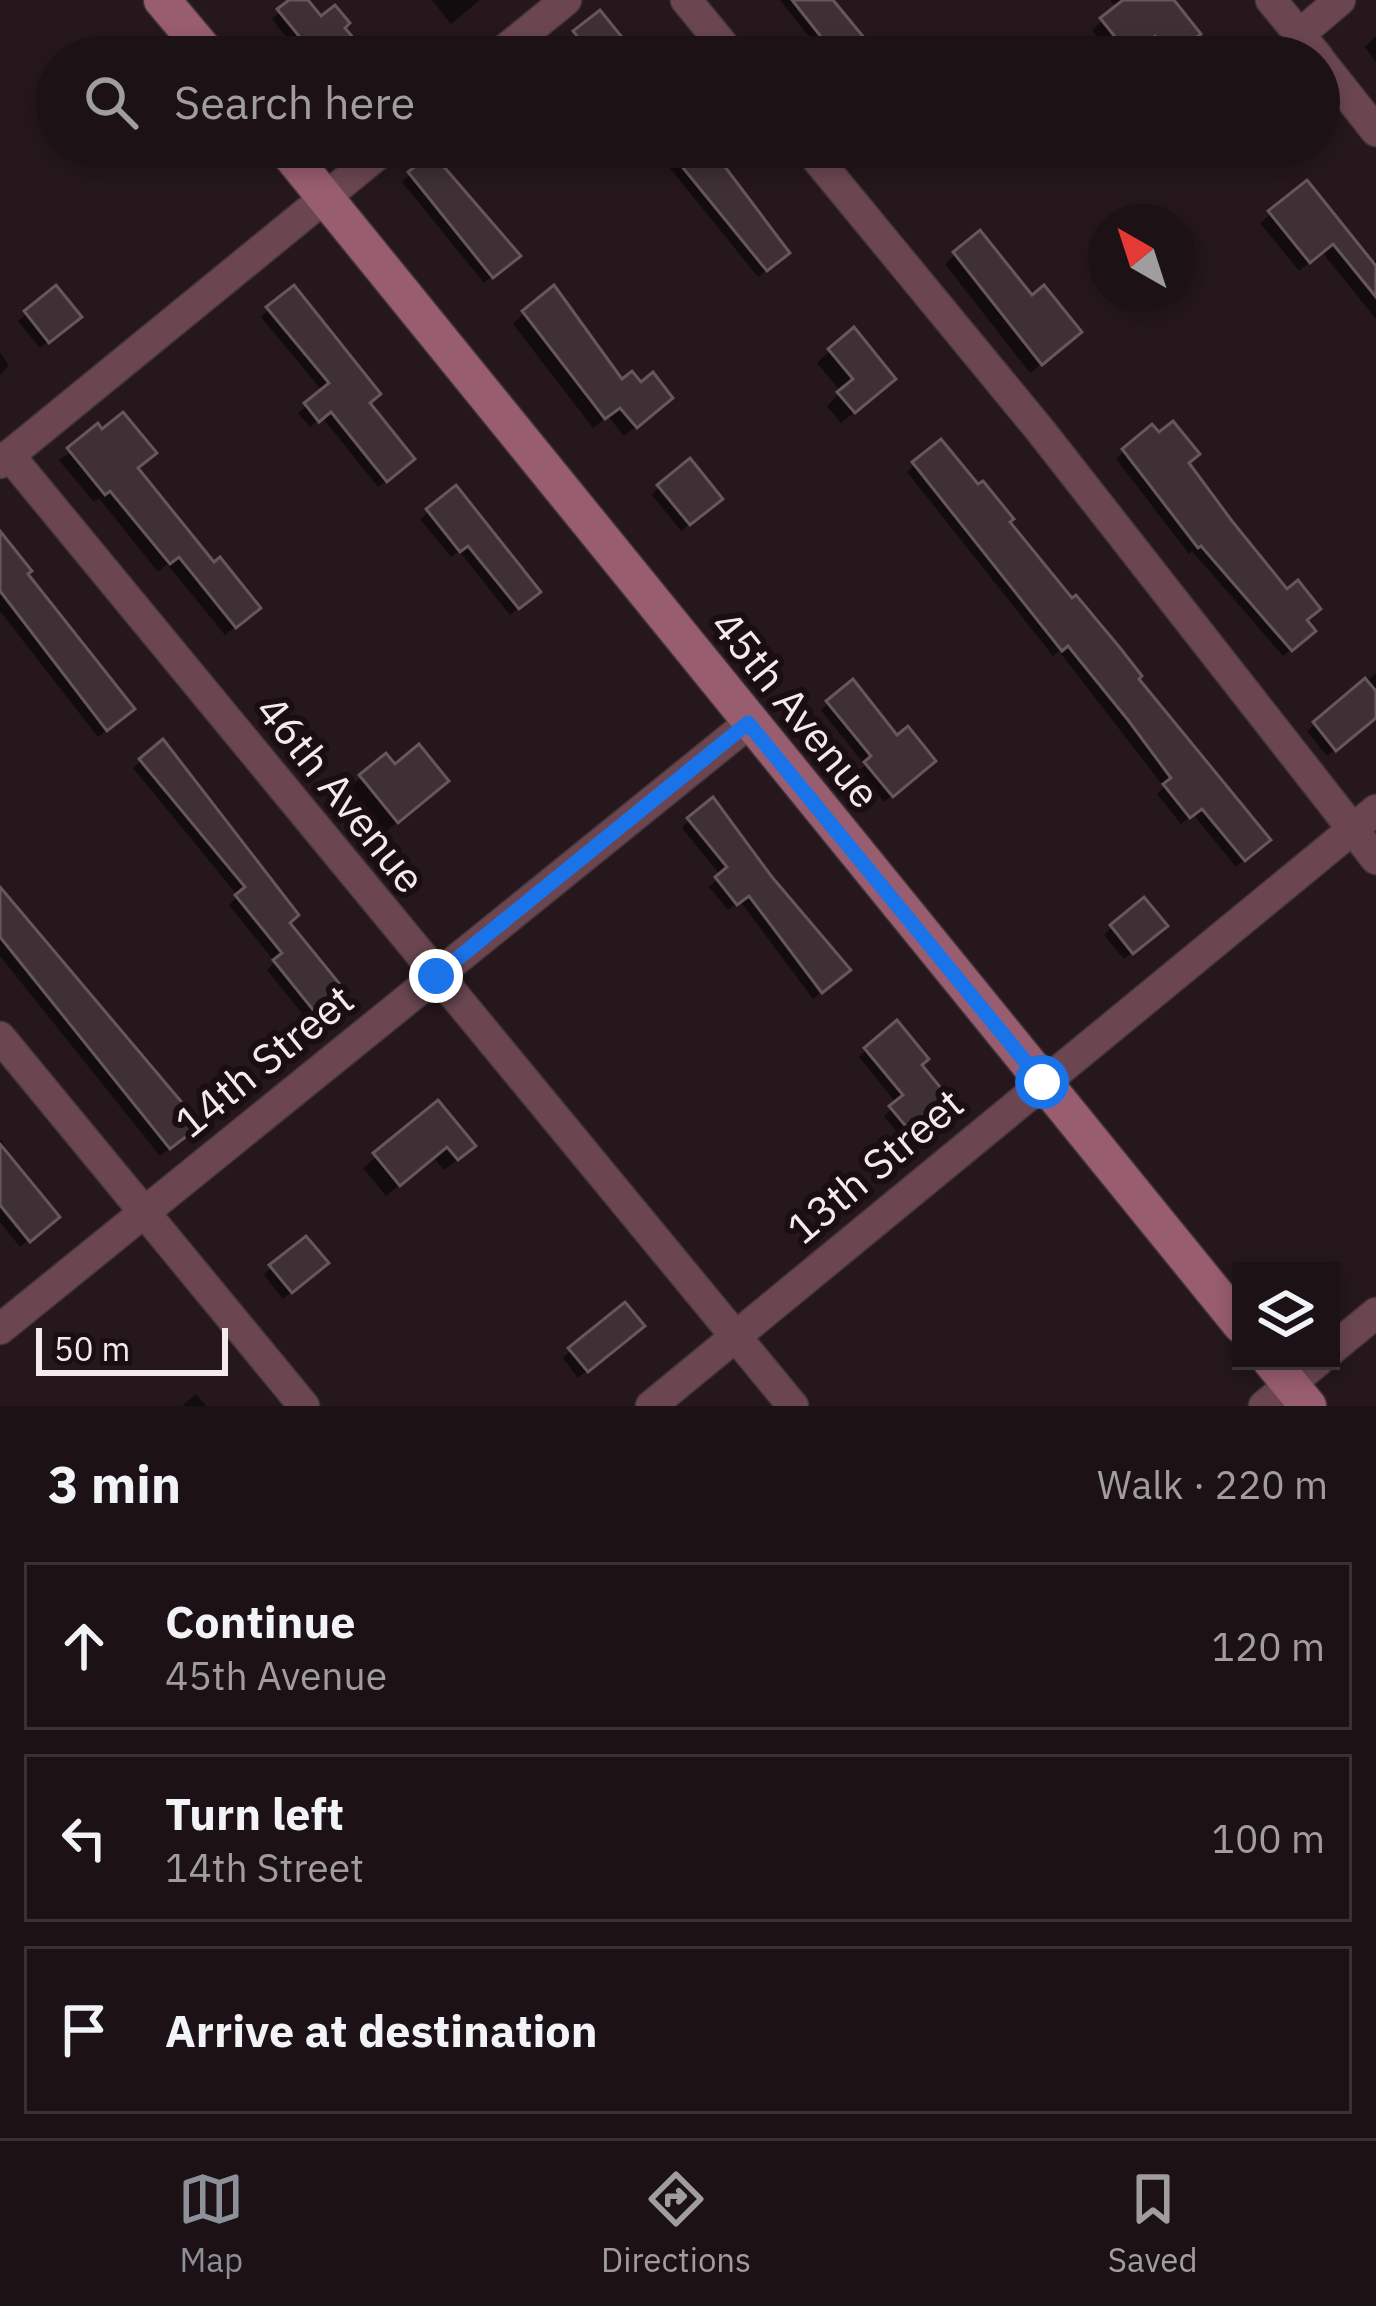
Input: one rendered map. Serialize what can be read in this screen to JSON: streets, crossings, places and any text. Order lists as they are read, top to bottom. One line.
{"streets":{"street":["45th Avenue","46th Avenue","14th Street","13th Street"]},"crossings":[["45th Avenue","14th Street"],["45th Avenue","13th Street"],["46th Avenue","14th Street"],["46th Avenue","13th Street"]],"scale_bar":"50 m","north":"top left","page":{"search":"Search here","scale":"50 m","heading":["3 min","Walk · 220 m"],"list":[["Continue","45th Avenue","120 m"],["Turn left","14th Street","100 m"],"Arrive at destination"],"nav":["Map","Directions","Saved"]}}
